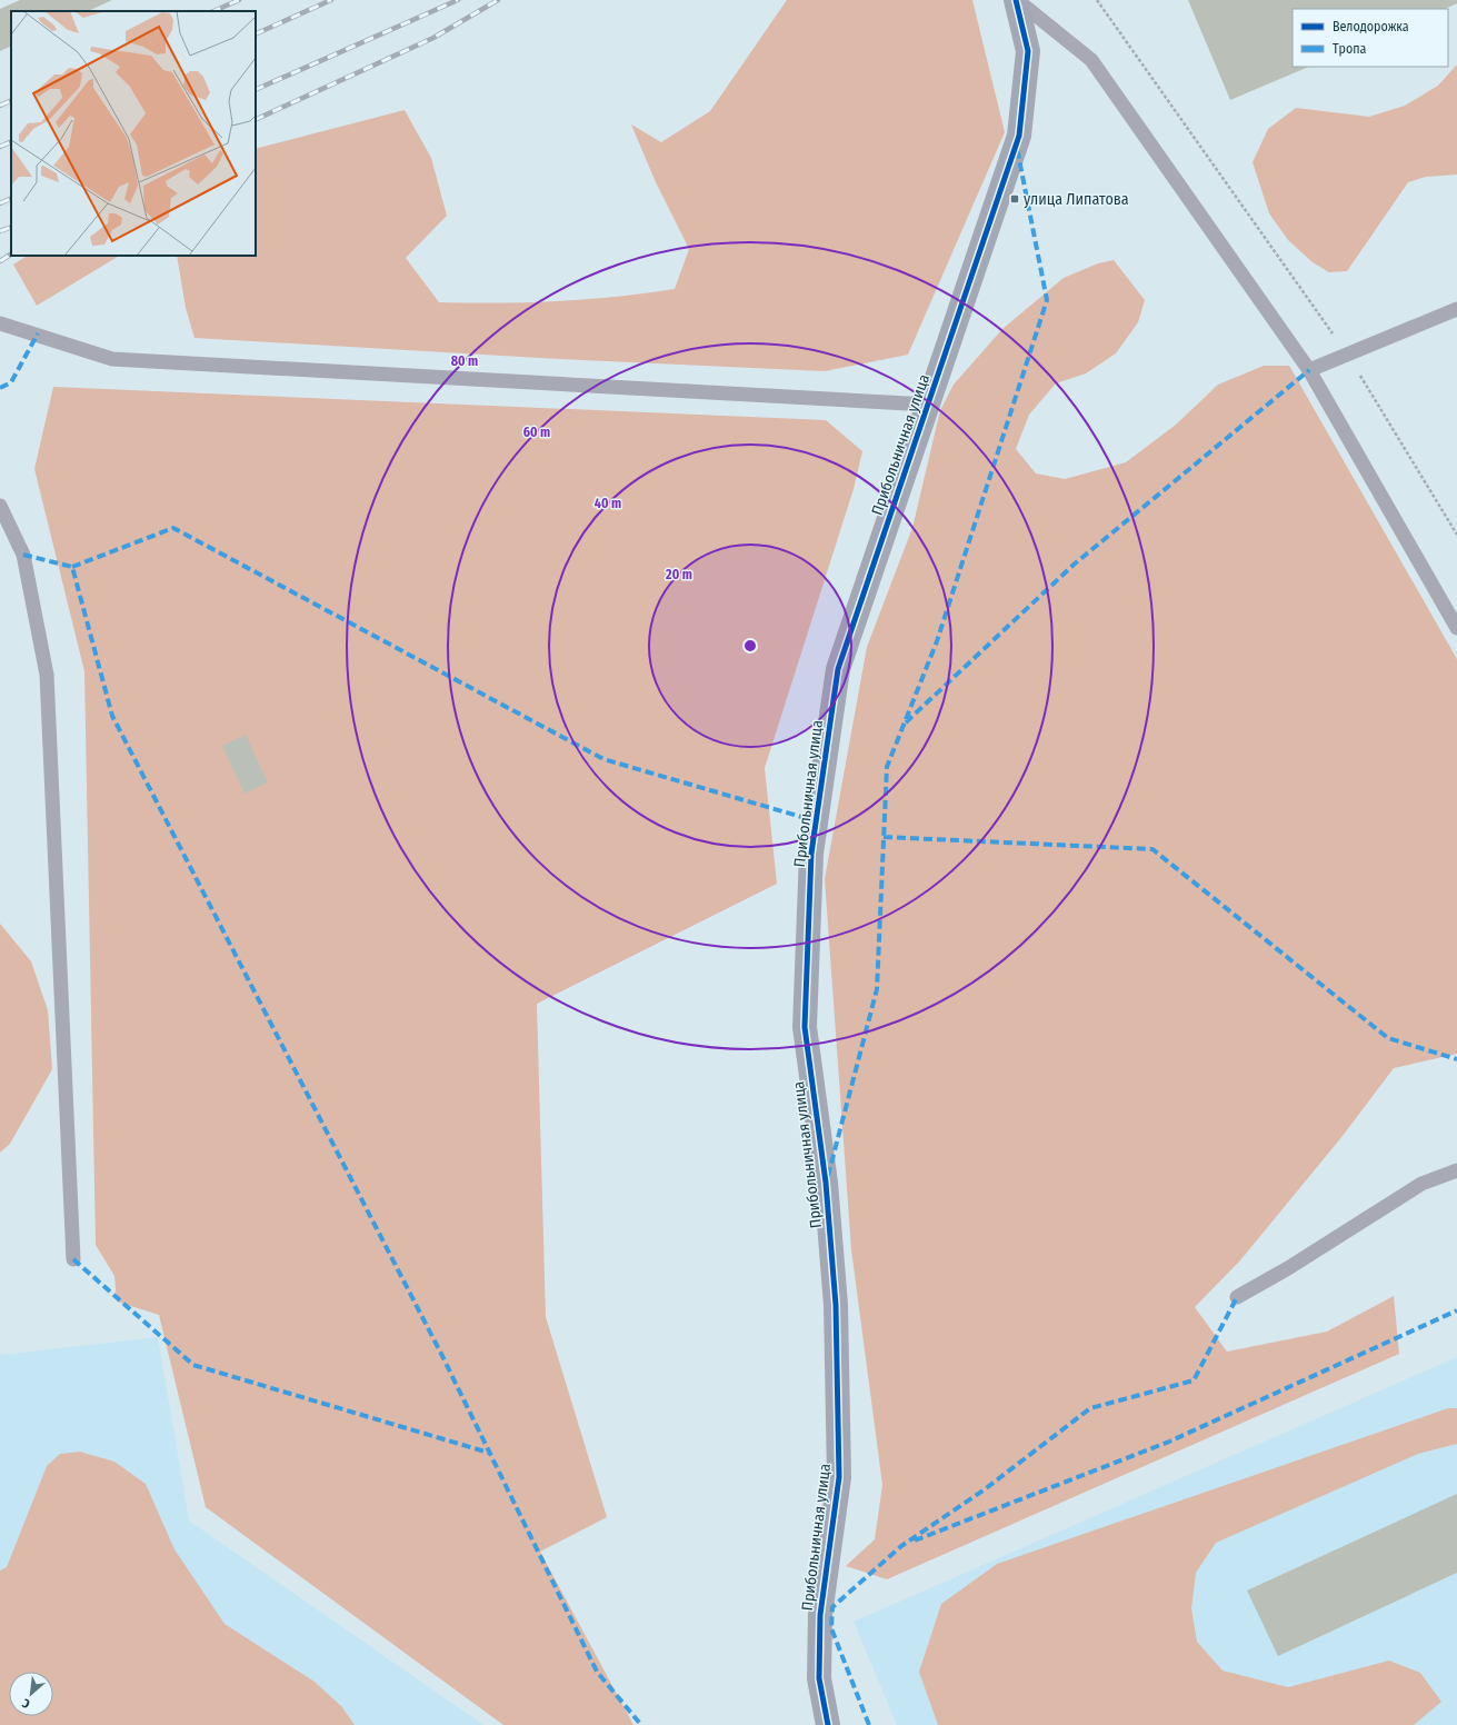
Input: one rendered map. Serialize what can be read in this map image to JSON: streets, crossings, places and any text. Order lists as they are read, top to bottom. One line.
{"streets":{"street":["Прибольничная улица"]},"places":{"transit":["улица Липатова"]},"legend":["Велодорожка","Тропа"],"north":"bottom left","rings":["80 m","60 m","40 m","20 m"]}
